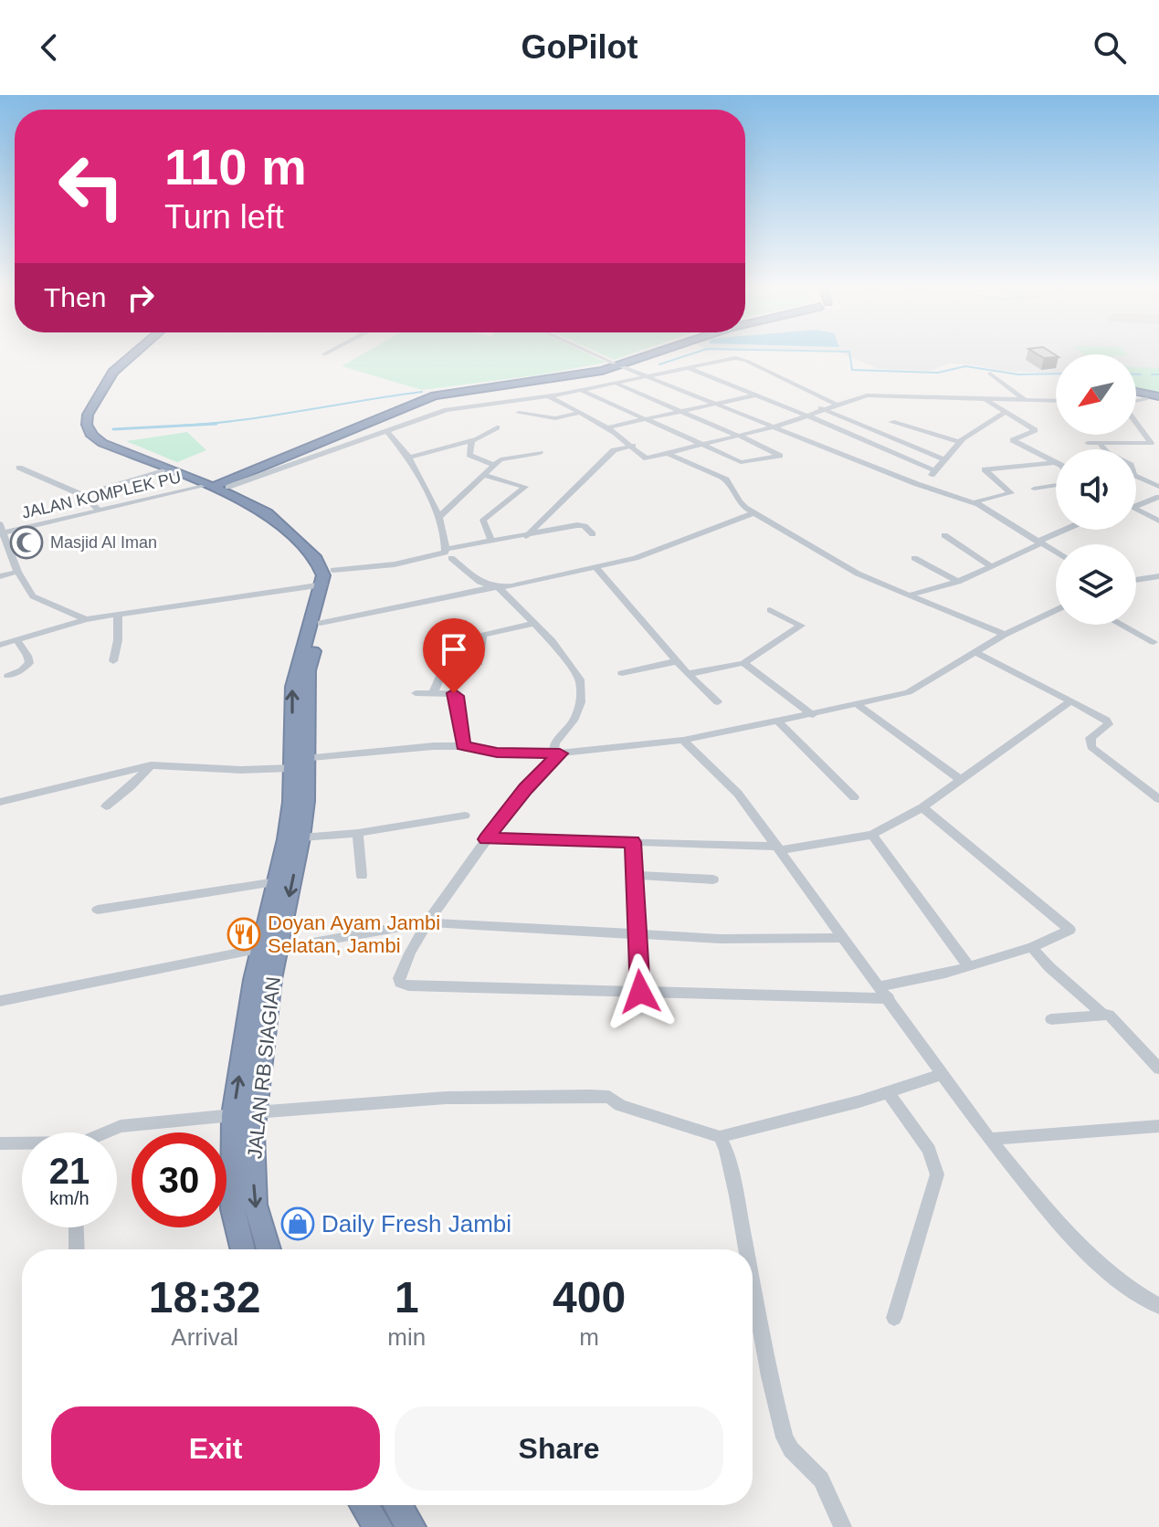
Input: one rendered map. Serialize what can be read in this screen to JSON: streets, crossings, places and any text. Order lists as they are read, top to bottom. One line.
{"streets":{"highway":["JALAN RB SIAGIAN"],"street":["JALAN KOMPLEK PU"]},"places":{"mosque":["Masjid Al Iman"],"restaurant":["Doyan Ayam Jambi Selatan, Jambi"],"shop":["Daily Fresh Jambi"]},"north":"bottom left","page":{"header":"GoPilot","turn":["110 m","Turn left"],"then":"Then","speed":"21 km/h","limit":"30","eta":["18:32","Arrival","1","min","400","m"],"buttons":["Exit","Share"]}}
